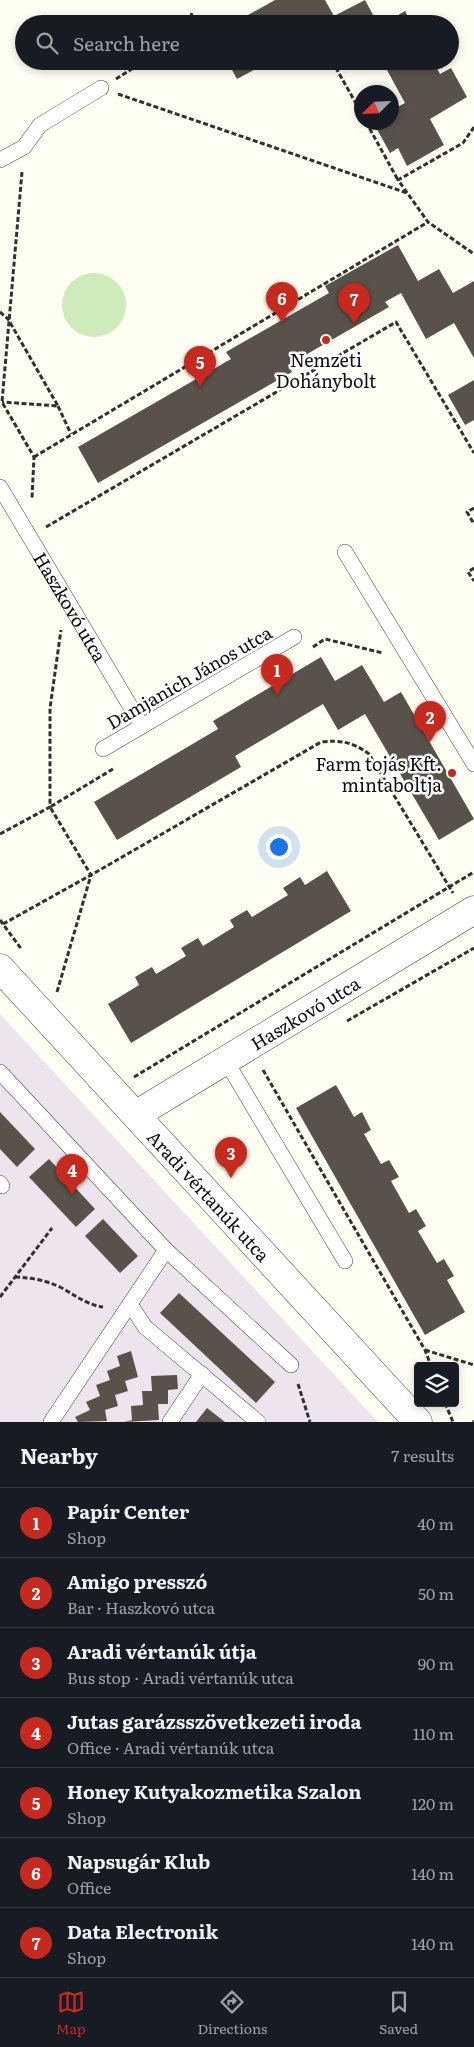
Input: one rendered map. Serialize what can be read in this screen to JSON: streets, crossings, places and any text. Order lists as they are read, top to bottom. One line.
{"streets":{"street":["Haszkovó utca","Aradi vértanúk utca"],"lane":["Damjanich János utca"]},"crossings":[["Haszkovó utca","Damjanich János utca"],["Haszkovó utca","Aradi vértanúk utca"]],"places":["Nemzeti Dohánybolt","Farm tojás Kft. mintaboltja"],"north":"bottom left","page":{"search":"Search here","pins":["6","7","5","1","2","3","4"],"heading":["Nearby","7 results"],"list":[{"mark":"1","name":"Papír Center","note":"Shop","value":"40 m"},{"mark":"2","name":"Amigo presszó","note":"Bar · Haszkovó utca","value":"50 m"},{"mark":"3","name":"Aradi vértanúk útja","note":"Bus stop · Aradi vértanúk utca","value":"90 m"},{"mark":"4","name":"Jutas garázsszövetkezeti iroda","note":"Office · Aradi vértanúk utca","value":"110 m"},{"mark":"5","name":"Honey Kutyakozmetika Szalon","note":"Shop","value":"120 m"},{"mark":"6","name":"Napsugár Klub","note":"Office","value":"140 m"},{"mark":"7","name":"Data Electronik","note":"Shop","value":"140 m"}],"nav":["Map","Directions","Saved"]}}
